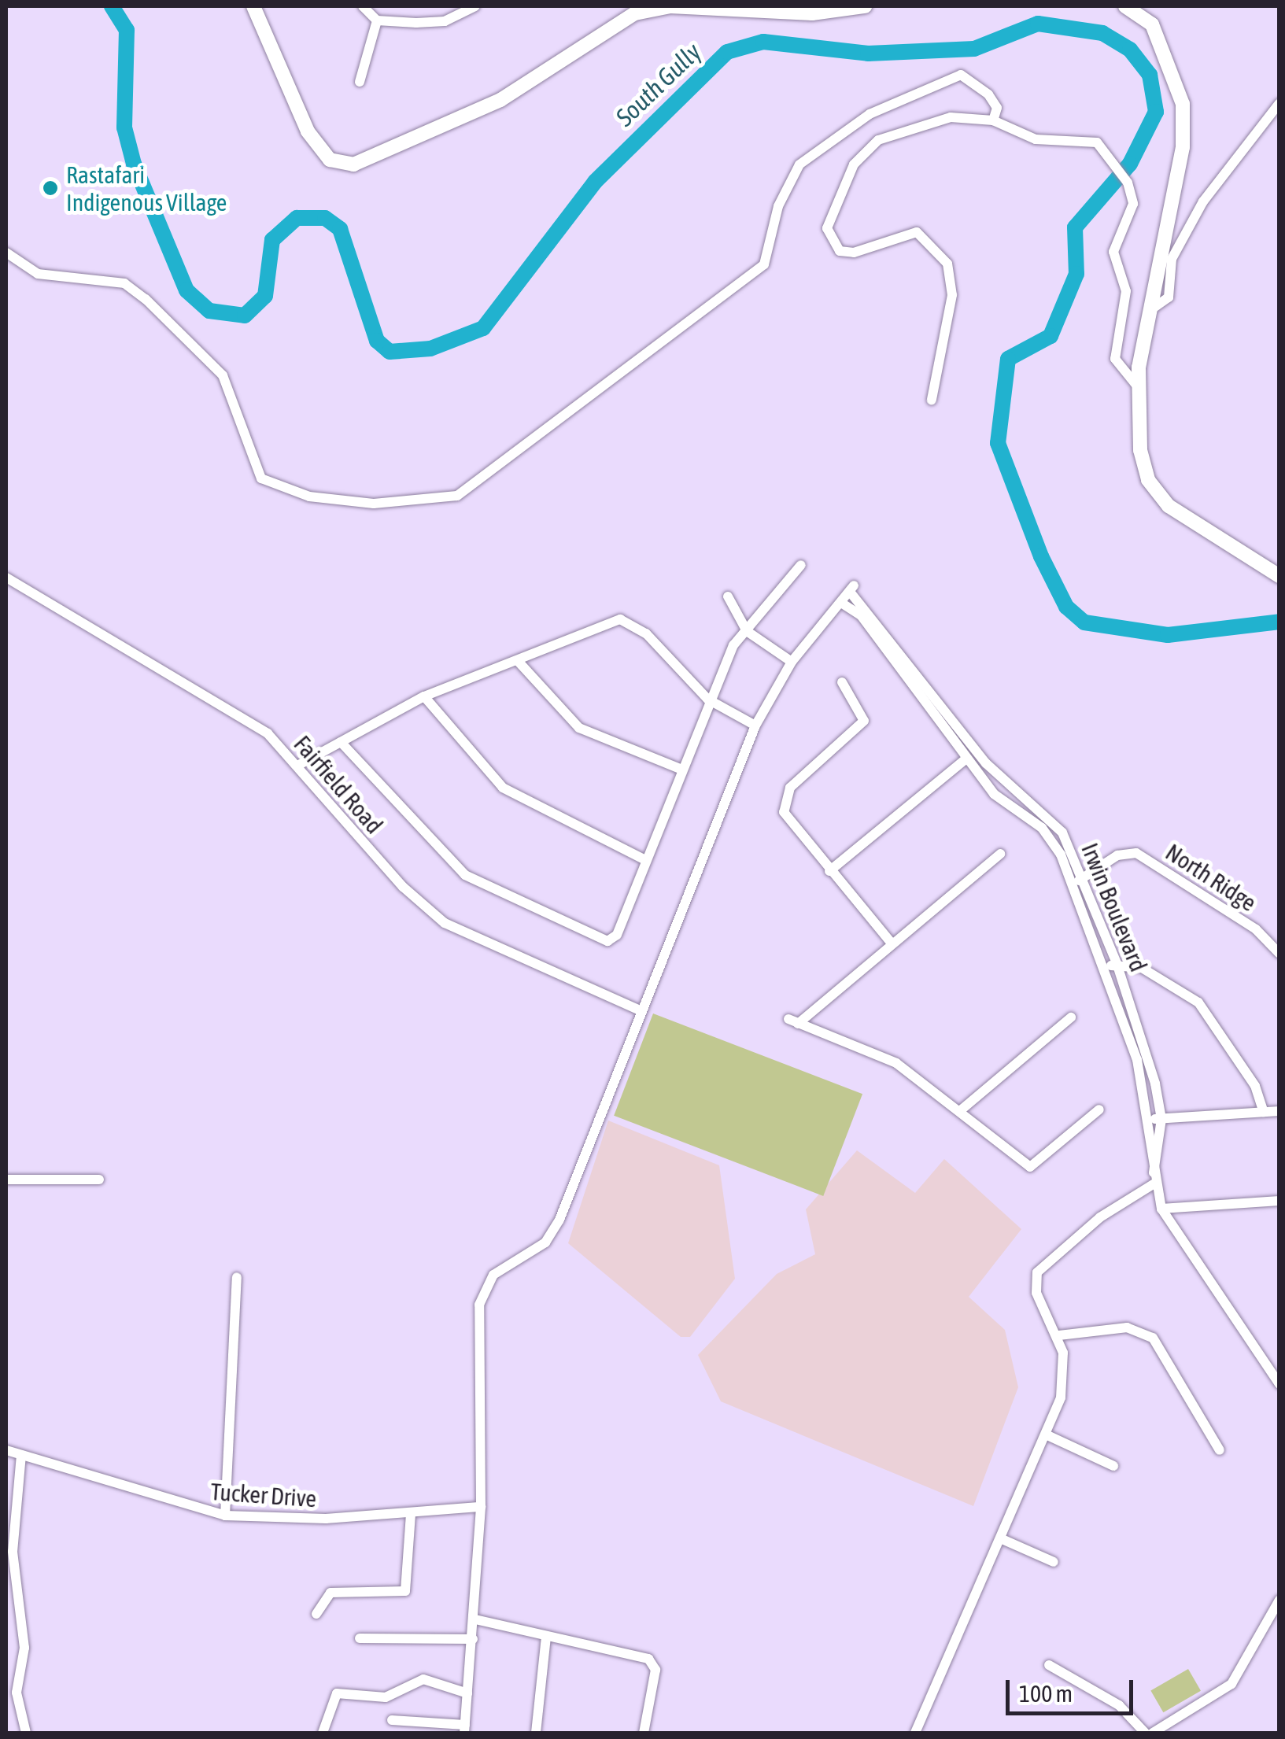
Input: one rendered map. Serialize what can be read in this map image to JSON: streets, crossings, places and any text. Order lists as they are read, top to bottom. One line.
{"streets":{"street":["Fairfield Road","North Ridge","Irwin Boulevard","Tucker Drive"]},"crossings":[["North Ridge","Irwin Boulevard"]],"water":["South Gully"],"places":["Rastafari Indigenous Village"],"scale_bar":"100 m"}
